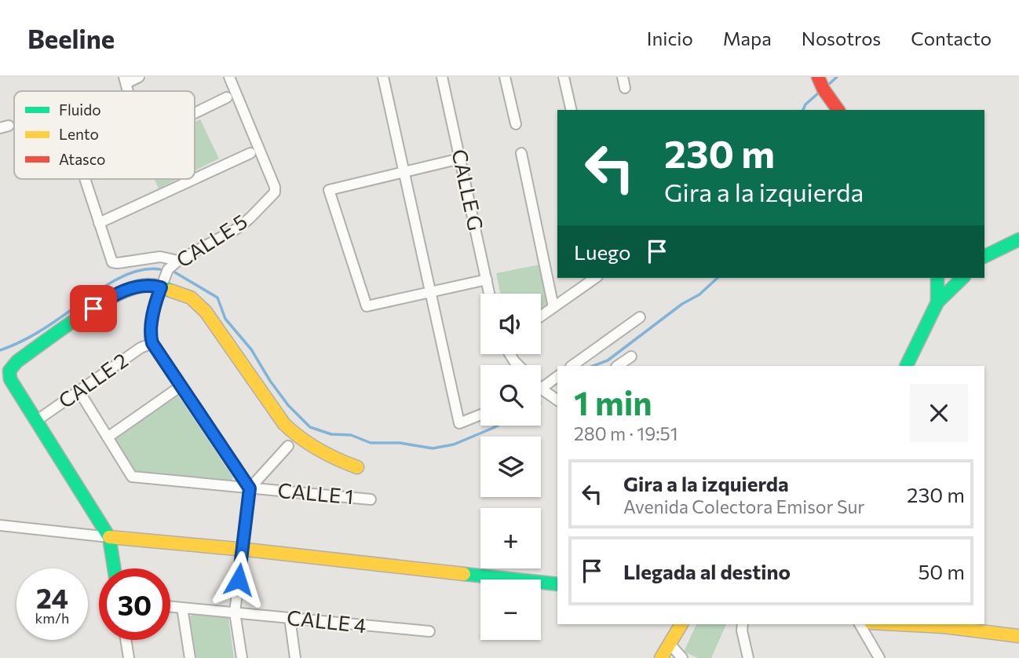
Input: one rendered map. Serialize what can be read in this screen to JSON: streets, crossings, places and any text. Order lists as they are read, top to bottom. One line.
{"streets":{"street":["CALLE G","CALLE 5","CALLE 2","CALLE 1","CALLE 4"]},"crossings":[["CALLE 5","CALLE 2"],["CALLE 2","CALLE 1"]],"legend":["Fluido","Lento","Atasco"],"page":{"header":"Beeline","nav":["Inicio","Mapa","Nosotros","Contacto"],"turn":["230 m","Gira a la izquierda"],"then":"Luego","map_buttons":["+","−"],"heading":["1 min","280 m · 19:51"],"list":[{"name":"Gira a la izquierda","note":"Avenida Colectora Emisor Sur","value":"230 m"},{"name":"Llegada al destino","value":"50 m"}],"speed":"24 km/h","limit":"30"}}
